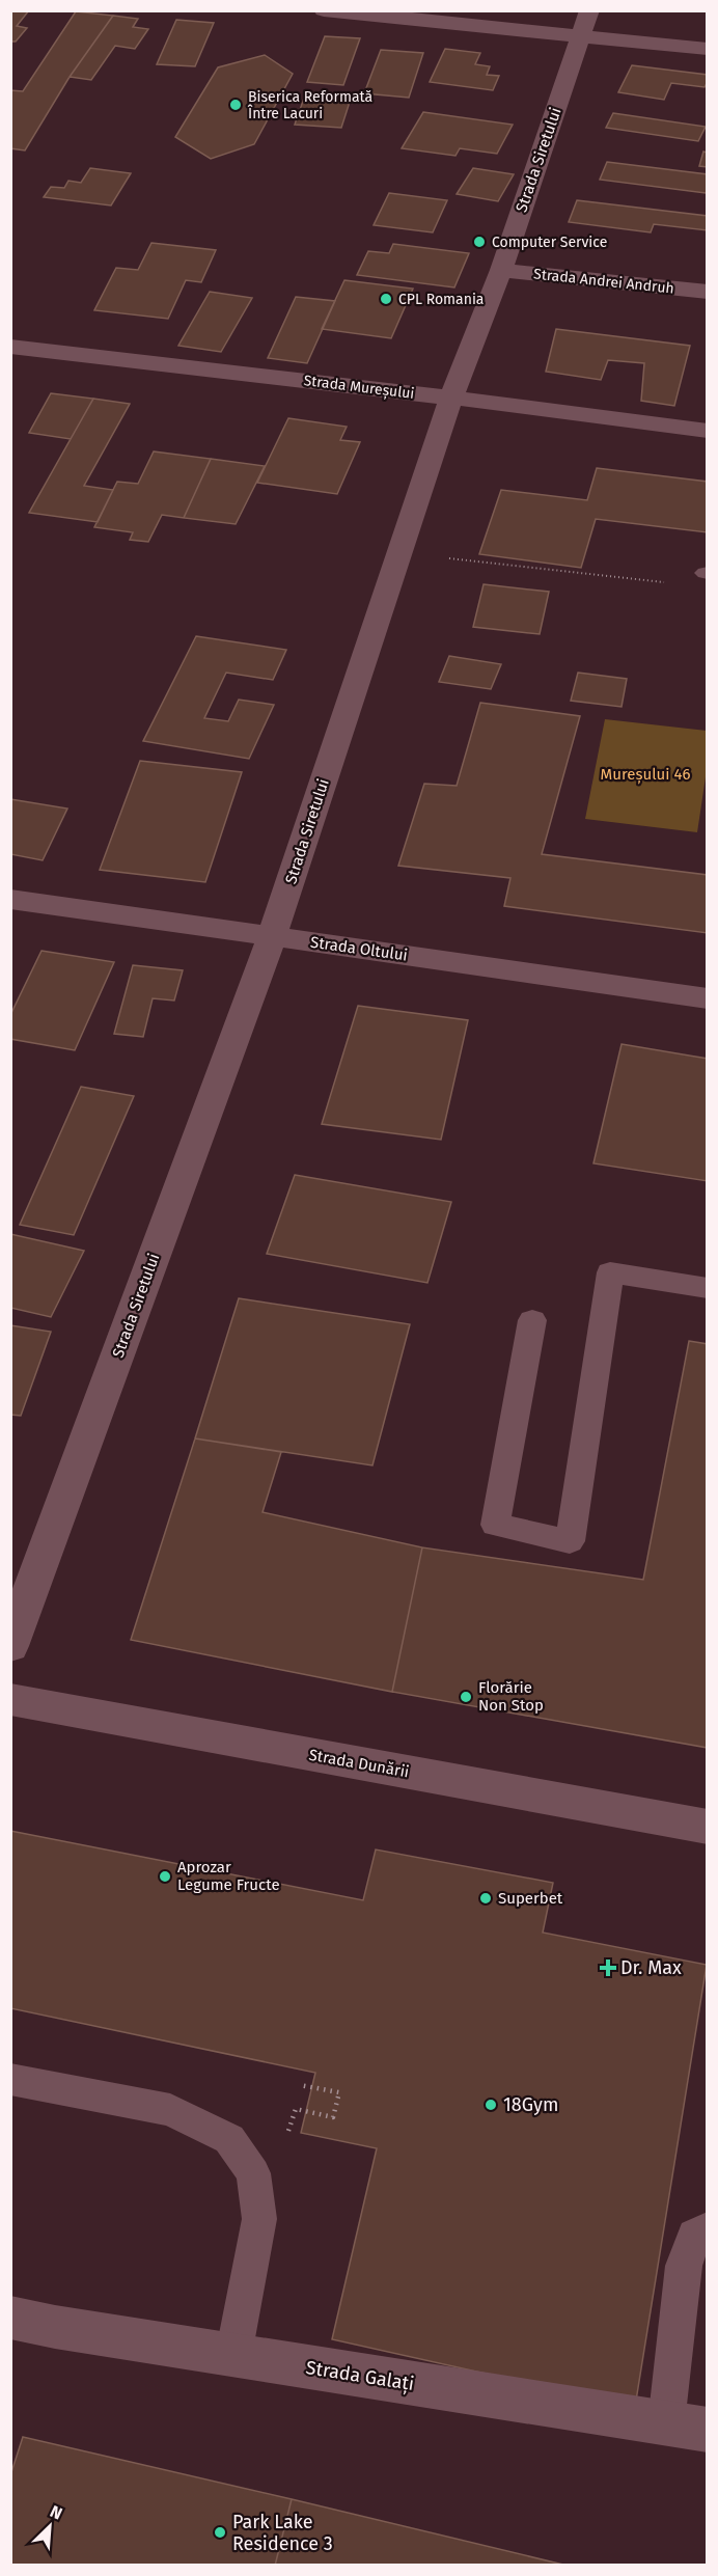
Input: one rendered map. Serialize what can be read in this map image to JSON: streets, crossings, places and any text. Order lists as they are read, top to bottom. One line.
{"streets":{"street":["Strada Siretului","Strada Andrei Andruh","Strada Mureșului","Strada Oltului","Strada Dunării","Strada Galați"]},"crossings":[["Strada Siretului","Strada Andrei Andruh"],["Strada Siretului","Strada Mureșului"],["Strada Siretului","Strada Oltului"]],"parks":["Mureșului 46"],"places":{"other":["Biserica Reformată Între Lacuri","Computer Service","CPL Romania","Florărie Non Stop","Aprozar Legume Fructe","Superbet","18Gym","Park Lake Residence 3"],"health":["Dr. Max"]},"north":"top right"}
